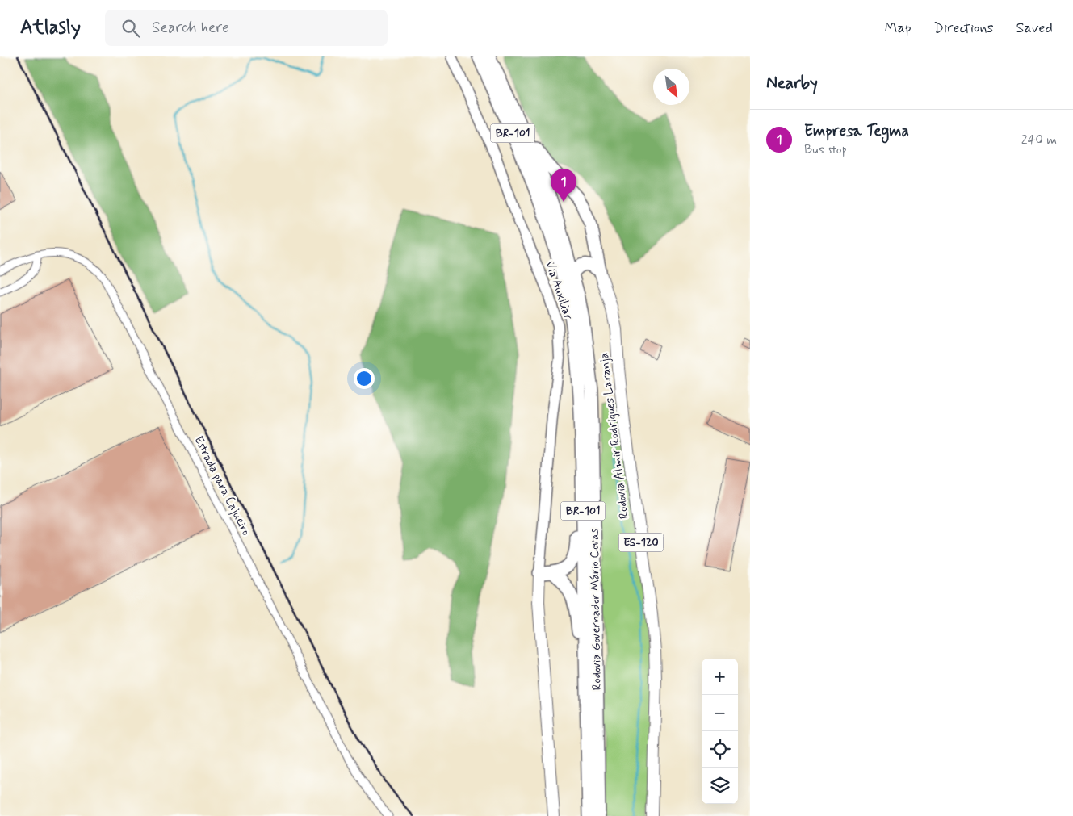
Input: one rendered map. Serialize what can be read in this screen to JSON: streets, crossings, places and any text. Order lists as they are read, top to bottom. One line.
{"streets":{"highway":["BR-101","Rodovia Governador Mário Covas"],"main road":["Rodovia Almir Rodrigues Laranja","ES-120"],"street":["Via Auxiliar","Estrada para Cajueiro"]},"north":"bottom right","page":{"header":"Atlasly","search":"Search here","nav":["Map","Directions","Saved"],"heading":"Nearby","list":[{"mark":"1","name":"Empresa Tegma","note":"Bus stop","value":"240 m"}],"pins":"1","map_buttons":["+","−"]}}
